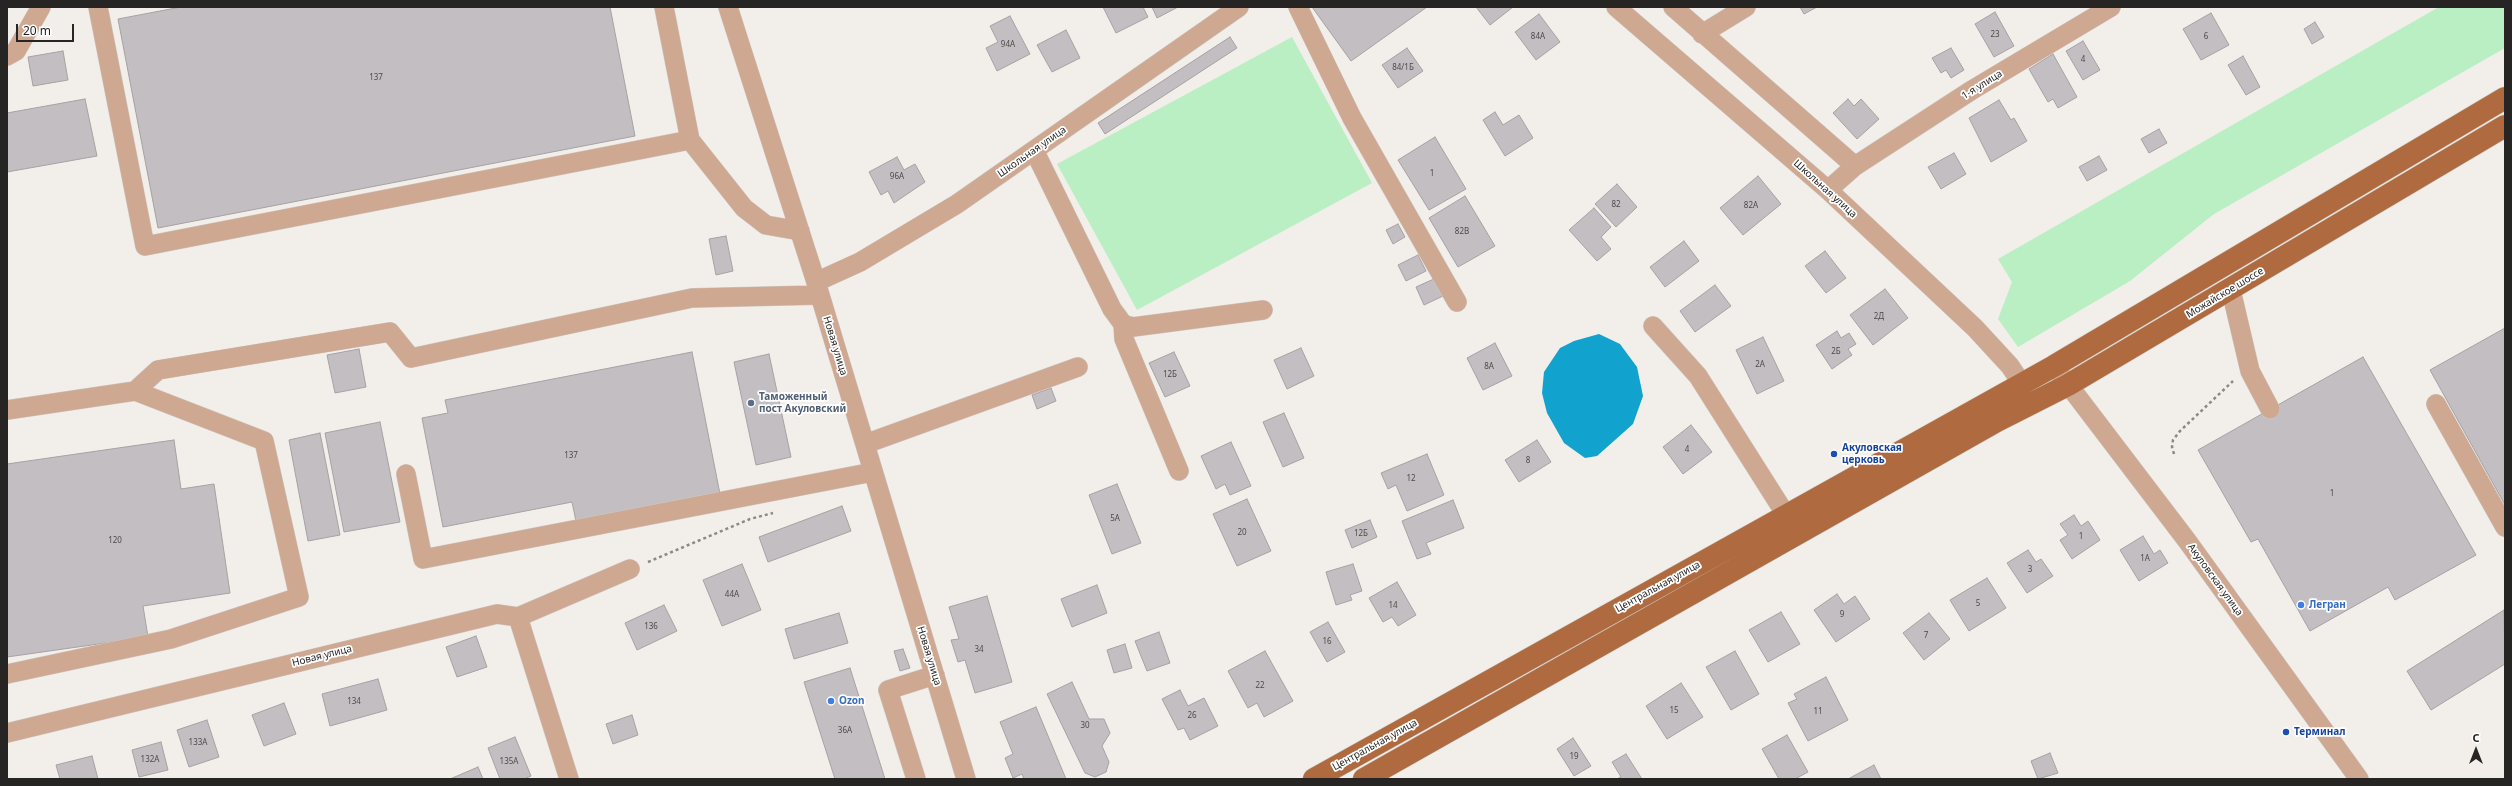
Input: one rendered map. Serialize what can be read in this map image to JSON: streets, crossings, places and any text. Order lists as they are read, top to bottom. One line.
{"streets":{"main road":["Можайское шоссе","Центральная улица"],"street":["1-я улица","Школьная улица","Новая улица","Акуловская улица"]},"crossings":[["1-я улица","Школьная улица"],["Школьная улица","Новая улица"],["Школьная улица","Центральная улица"],["Можайское шоссе","Акуловская улица"]],"places":["Таможенный пост Акуловский","Акуловская церковь","Легран","Ozon","Терминал"],"house_numbers":["23","84А","6","94А","4","84/1Б","137","1","96А","82","82А","82В","2Д","2Б","2А","8А","12Б","4","137","8","12","1","5А","20","12Б","1","120","1А","3","44А","5","14","9","136","7","16","34","22","134","15","11","26","30","36А","133А","19","132А","135А"],"scale_bar":"20 m","north":"top"}
